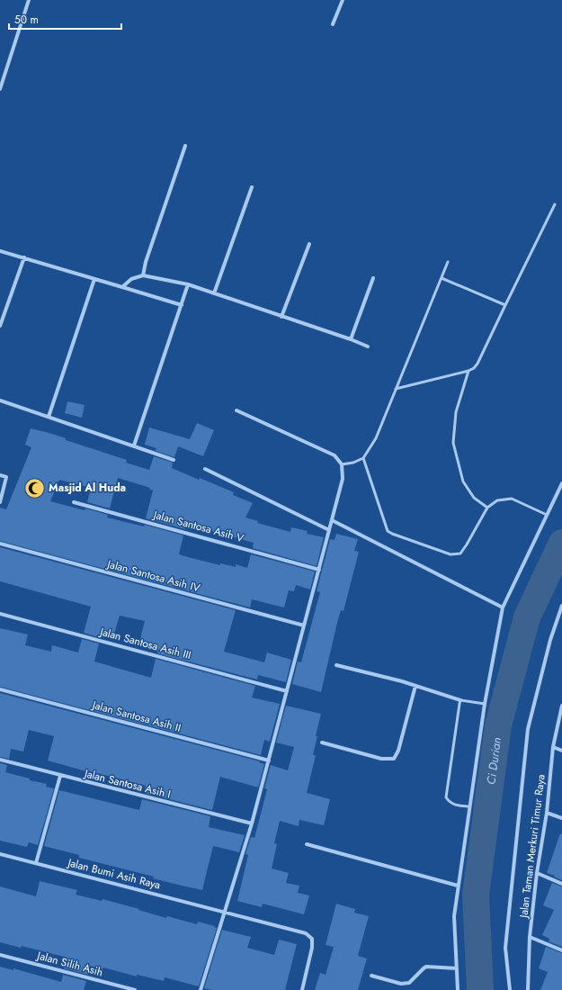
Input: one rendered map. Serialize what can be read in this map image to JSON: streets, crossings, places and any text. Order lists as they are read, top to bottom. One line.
{"streets":{"street":["Jalan Santosa Asih V","Jalan Santosa Asih IV","Jalan Santosa Asih III","Jalan Santosa Asih II","Jalan Santosa Asih I","Jalan Taman Merkuri Timur Raya","Jalan Bumi Asih Raya","Jalan Silih Asih"]},"water":["Ci Durian"],"places":{"mosque":["Masjid Al Huda"]},"scale_bar":"50 m"}
